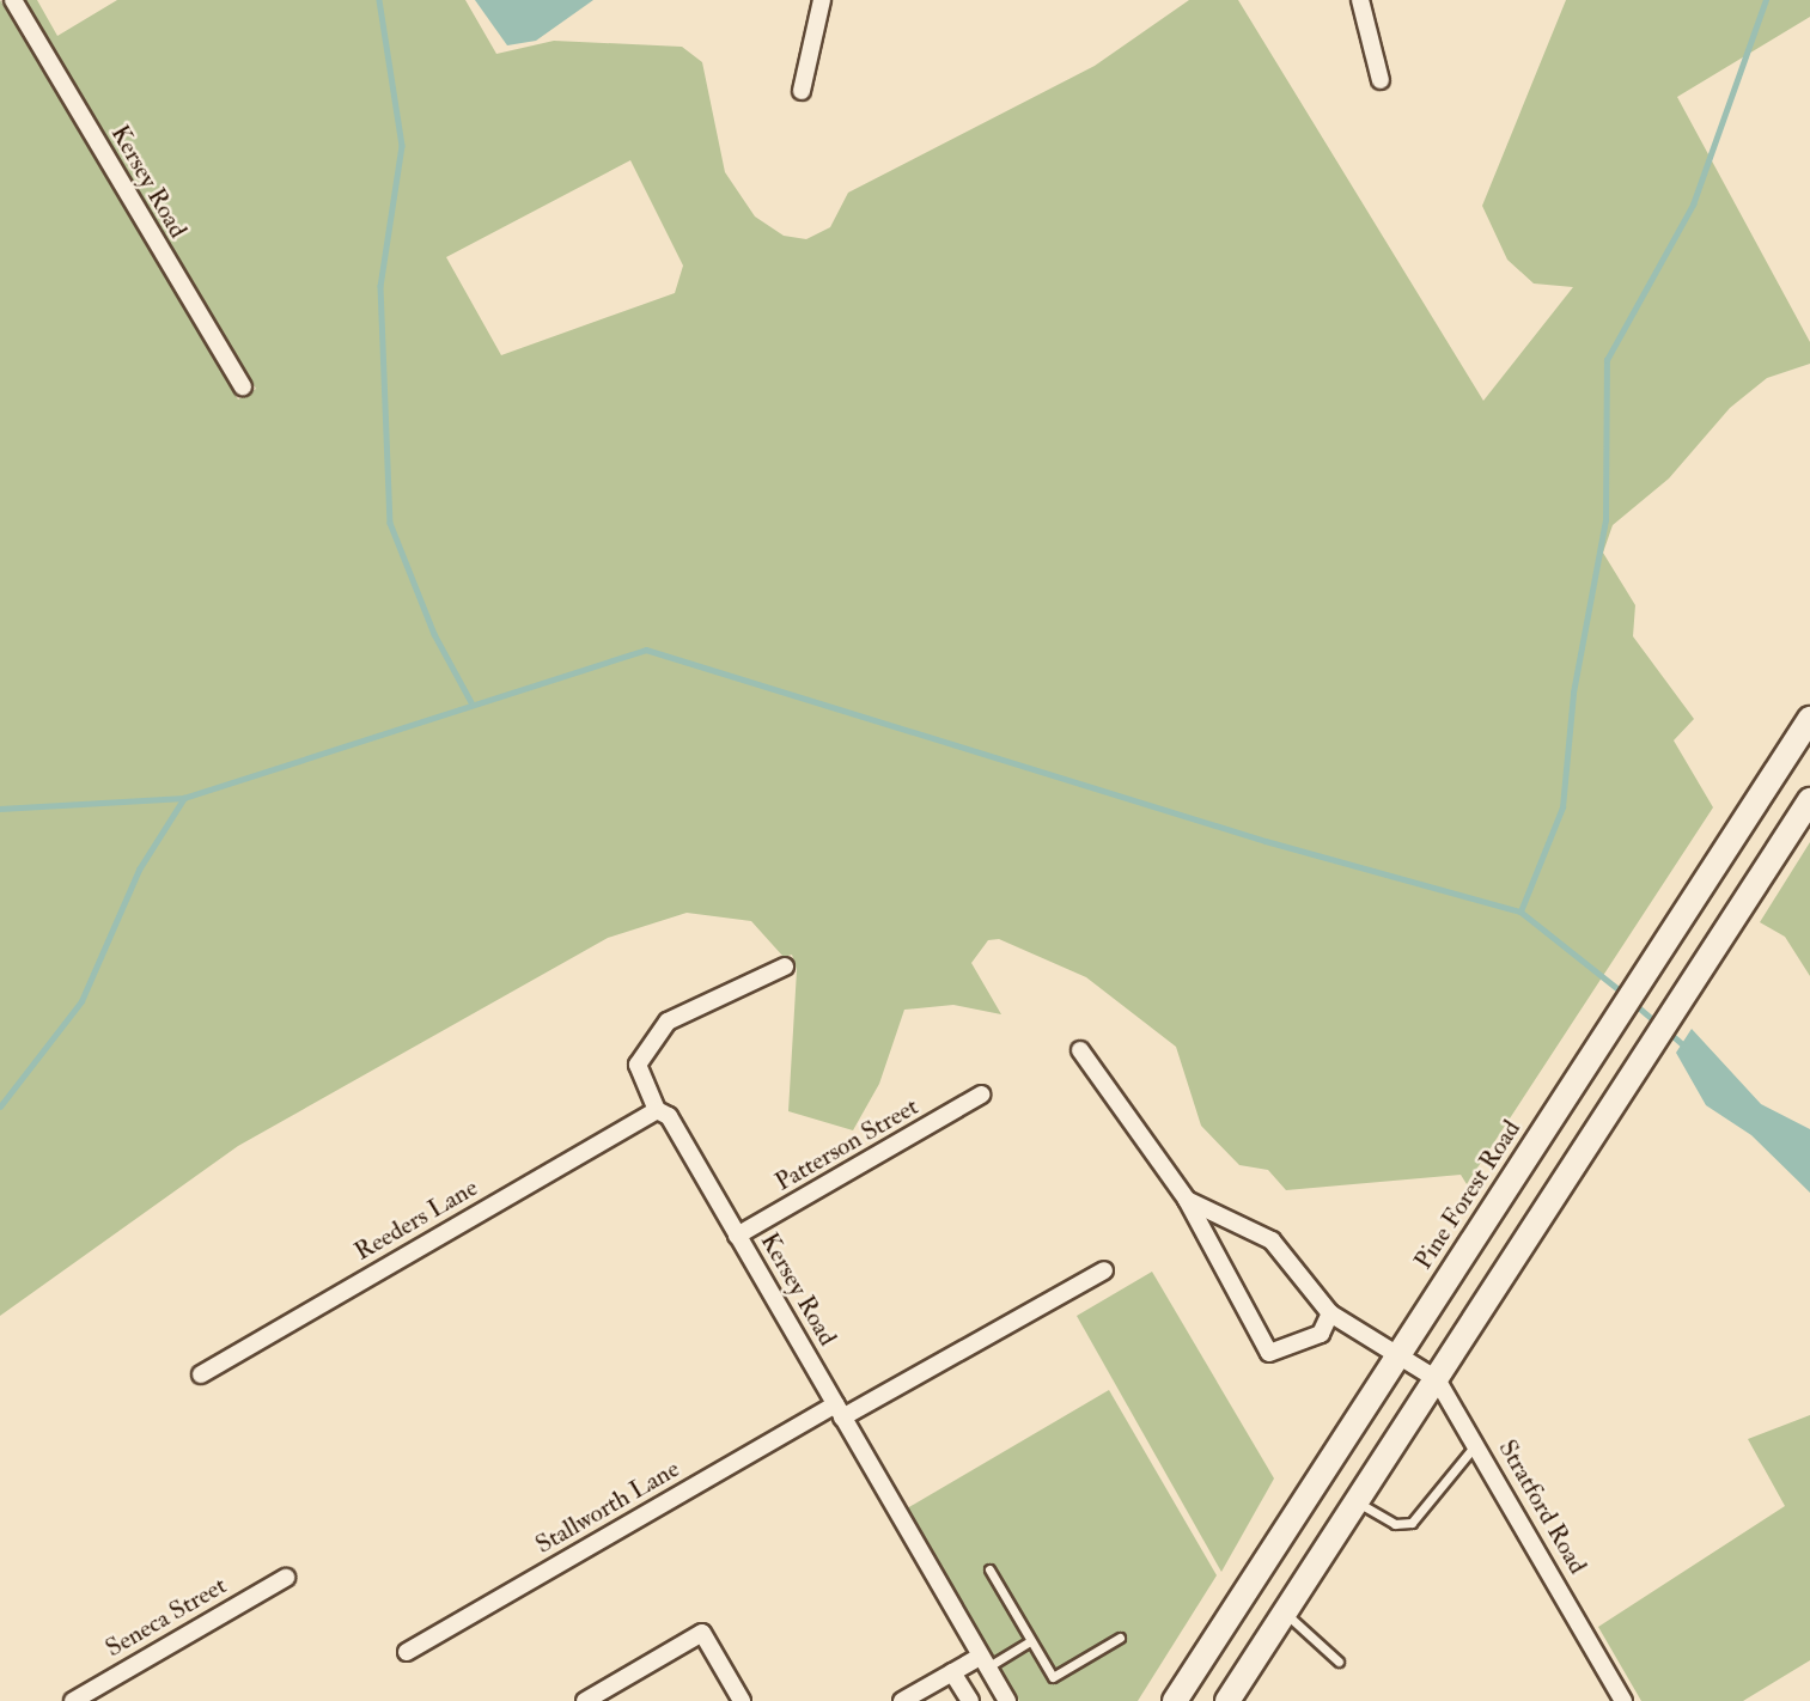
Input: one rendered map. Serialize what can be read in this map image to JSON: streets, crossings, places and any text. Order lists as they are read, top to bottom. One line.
{"streets":{"main road":["Pine Forest Road"],"street":["Kersey Road","Patterson Street","Reeders Lane","Stallworth Lane","Stratford Road","Seneca Street"]},"crossings":[["Kersey Road","Patterson Street"],["Kersey Road","Reeders Lane"],["Kersey Road","Stallworth Lane"],["Pine Forest Road","Stratford Road"]]}
